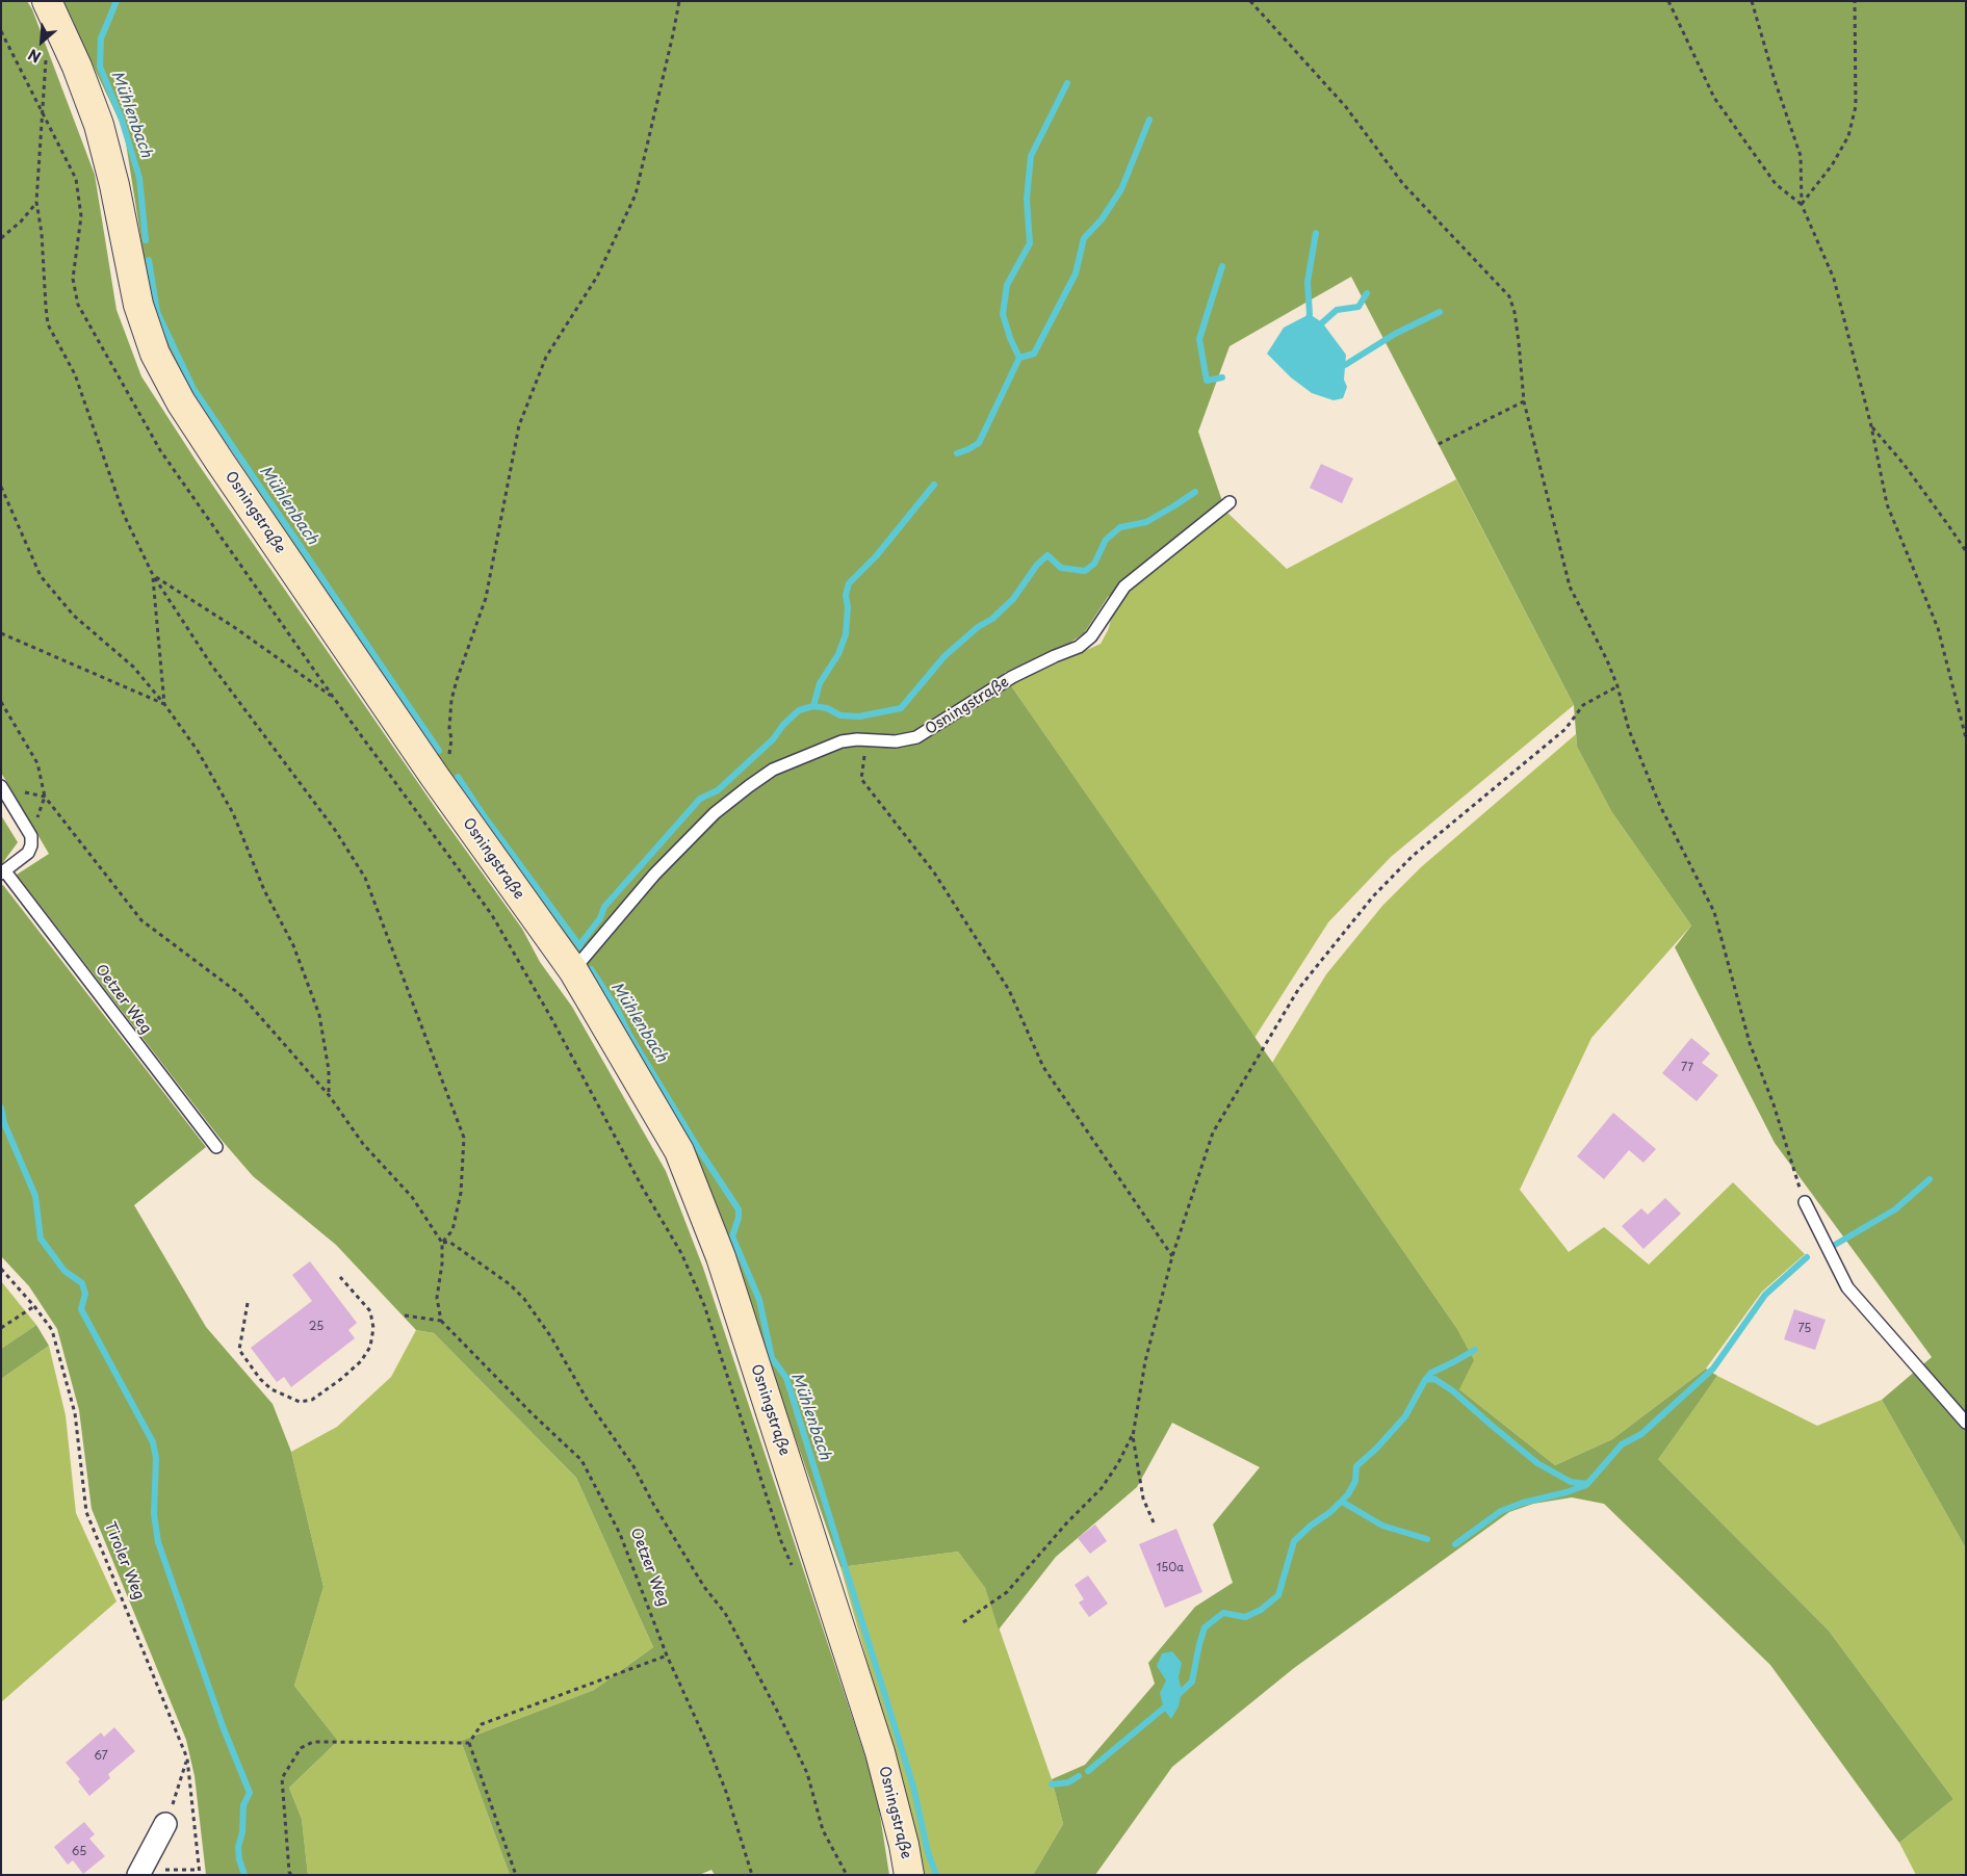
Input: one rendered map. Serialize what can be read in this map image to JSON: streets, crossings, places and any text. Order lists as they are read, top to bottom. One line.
{"streets":{"main road":["Osningstraße"],"lane":["Oetzer Weg"],"path":["Tiroler Weg"]},"water":["Mühlenbach"],"house_numbers":["77","25","75","150a","67","65"],"north":"bottom left"}
